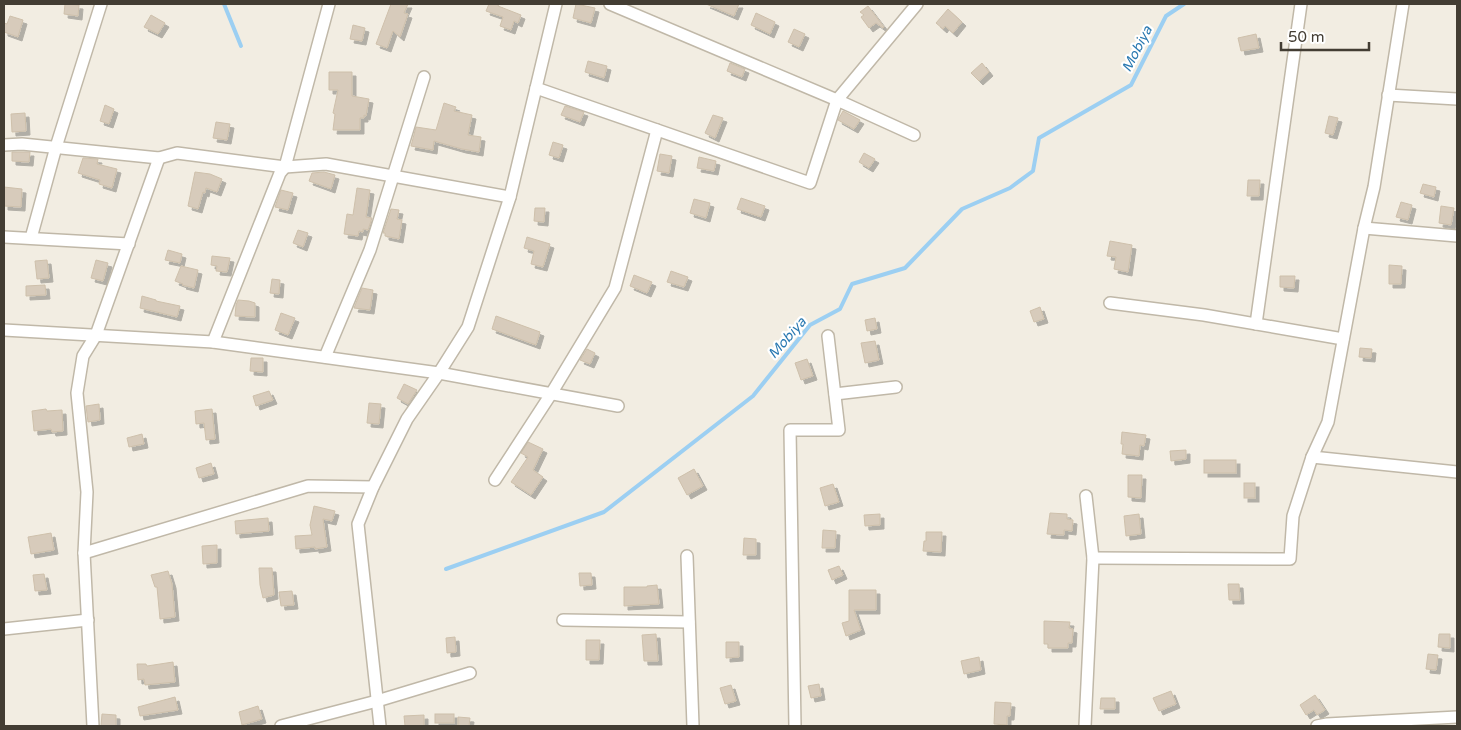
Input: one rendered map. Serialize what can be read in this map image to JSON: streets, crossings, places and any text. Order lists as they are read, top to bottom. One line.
{"water":["Mobiya"],"scale_bar":"50 m"}
